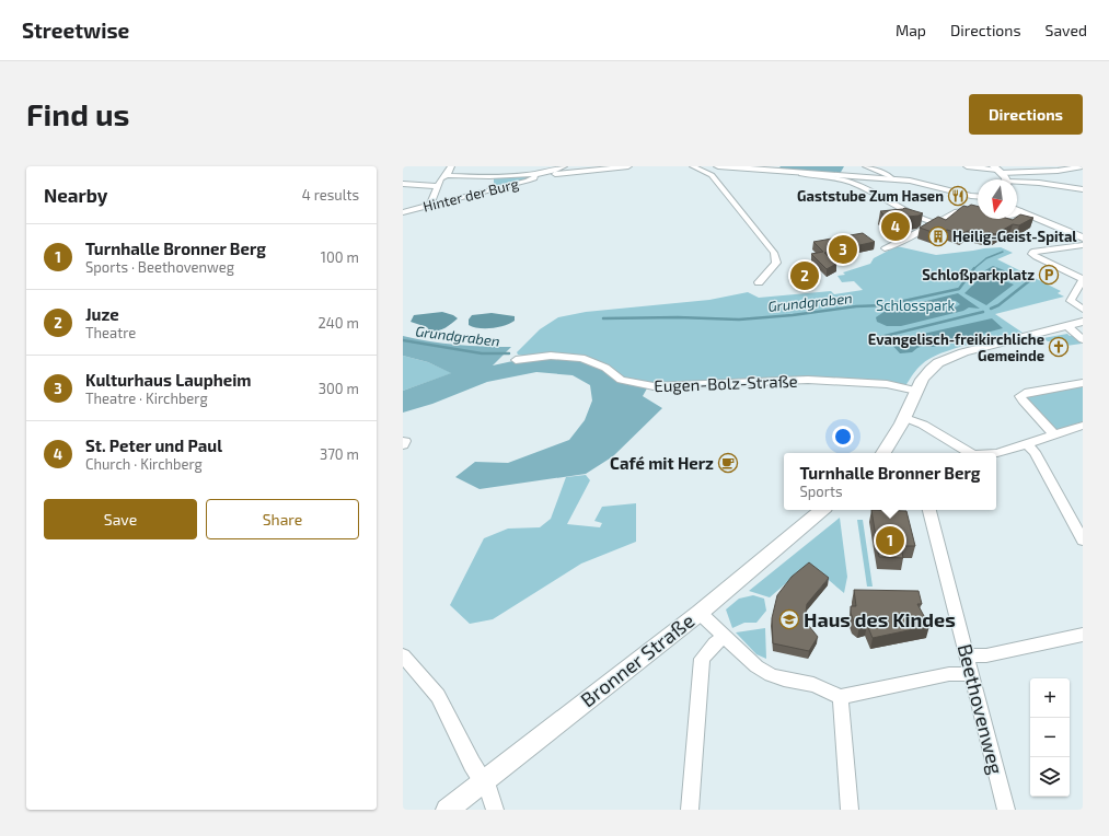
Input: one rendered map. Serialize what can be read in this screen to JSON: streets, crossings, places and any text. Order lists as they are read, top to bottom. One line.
{"streets":{"street":["Hinter der Burg","Eugen-Bolz-Straße","Bronner Straße","Beethovenweg"]},"water":["Grundgraben"],"parks":["Schlosspark"],"places":{"restaurant":["Gaststube Zum Hasen"],"building":["Heilig-Geist-Spital"],"parking":["Schloßparkplatz"],"church":["Evangelisch-freikirchliche Gemeinde"],"cafe":["Café mit Herz"],"school or university":["Haus des Kindes"]},"north":"bottom","page":{"header":"Streetwise","nav":["Map","Directions","Saved"],"buttons":["Directions",["Save","Share"]],"title":"Find us","heading":["Nearby","4 results"],"pins":["4","3","2","1"],"list":[{"mark":"1","name":"Turnhalle Bronner Berg","note":"Sports · Beethovenweg","value":"100 m"},{"mark":"2","name":"Juze","note":"Theatre","value":"240 m"},{"mark":"3","name":"Kulturhaus Laupheim","note":"Theatre · Kirchberg","value":"300 m"},{"mark":"4","name":"St. Peter und Paul","note":"Church · Kirchberg","value":"370 m"}],"popup":["Turnhalle Bronner Berg","Sports"],"map_buttons":["+","−"]}}
